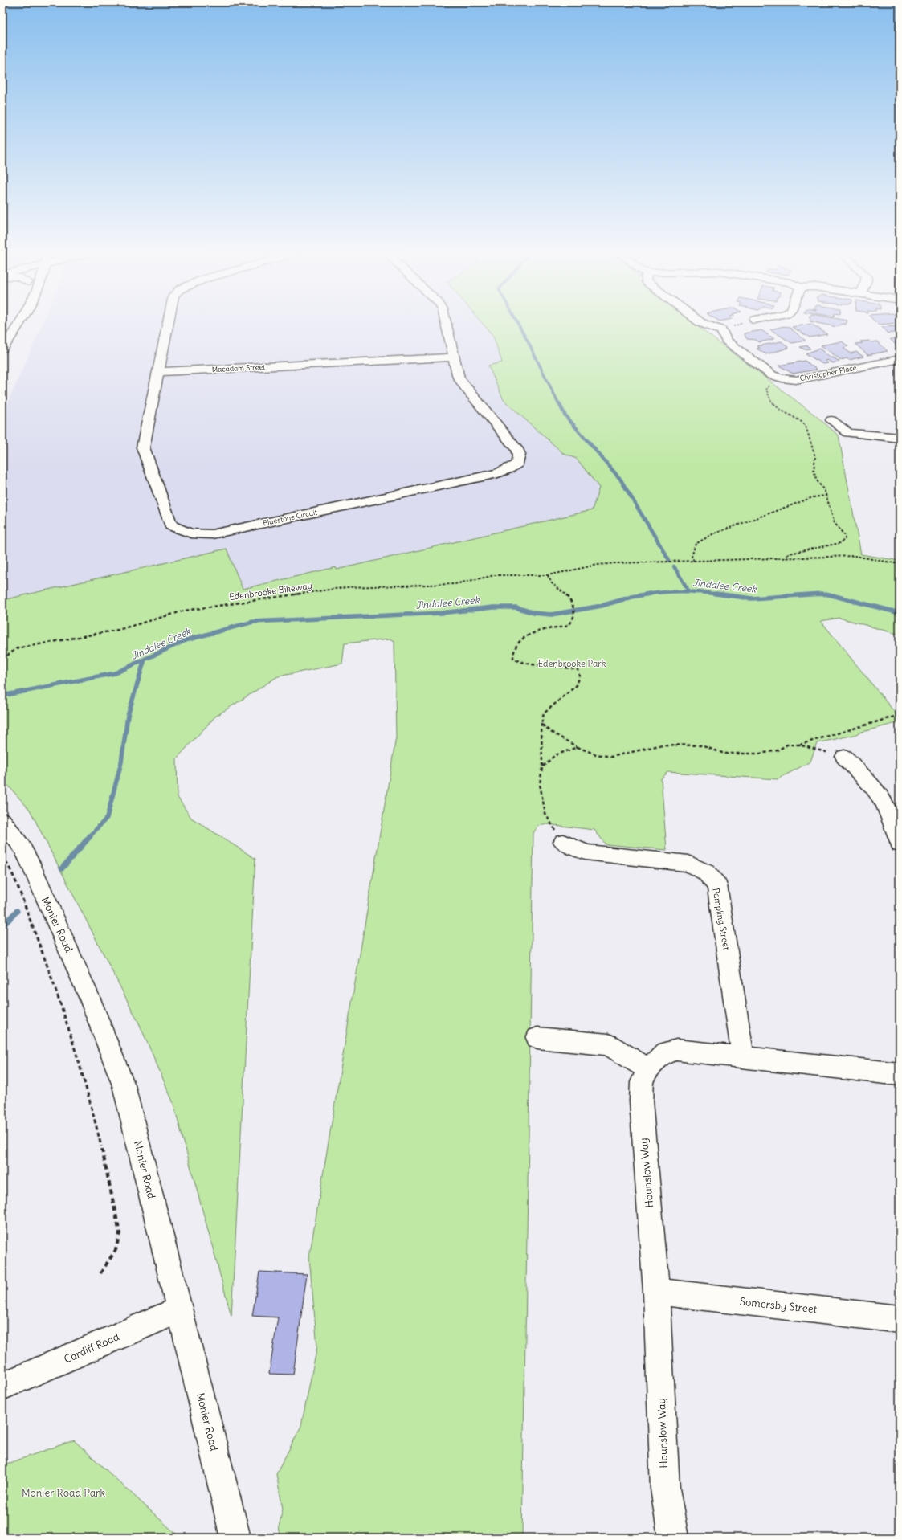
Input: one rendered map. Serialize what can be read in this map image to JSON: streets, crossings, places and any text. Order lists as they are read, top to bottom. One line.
{"streets":{"street":["Macadam Street","Christopher Place","Bluestone Circuit","Pampling Street","Monier Road","Hounslow Way","Somersby Street","Cardiff Road"],"path":["Edenbrooke Bikeway"]},"crossings":[["Macadam Street","Bluestone Circuit"],["Pampling Street","Hounslow Way"],["Monier Road","Cardiff Road"],["Hounslow Way","Somersby Street"]],"water":["Jindalee Creek"],"parks":["Edenbrooke Park","Monier Road Park"]}
